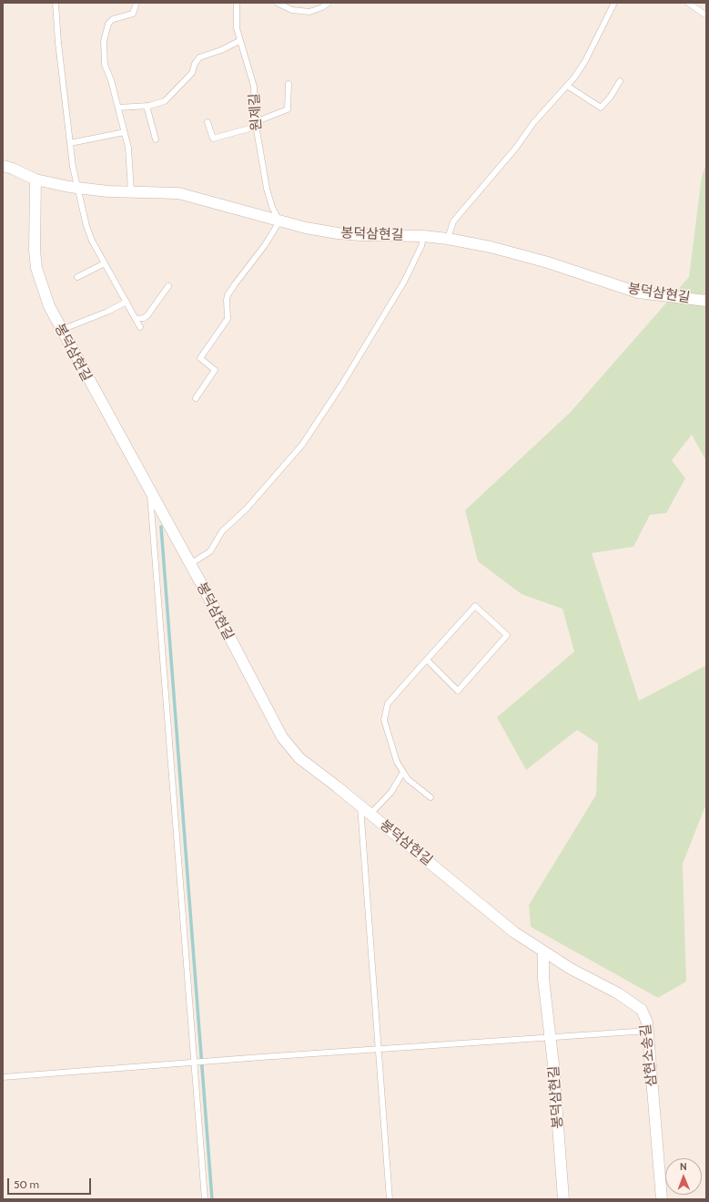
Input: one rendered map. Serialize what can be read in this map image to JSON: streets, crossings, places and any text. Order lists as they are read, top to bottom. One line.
{"streets":{"street":["봉덕삼현길","삼현소송길"],"lane":["원제길"]},"crossings":[["원제길","봉덕삼현길"],["봉덕삼현길","삼현소송길"]],"scale_bar":"50 m","north":"top"}
